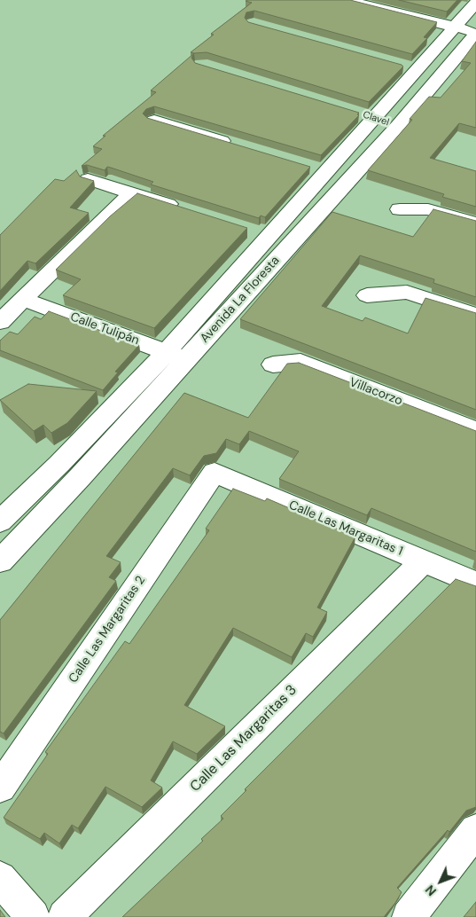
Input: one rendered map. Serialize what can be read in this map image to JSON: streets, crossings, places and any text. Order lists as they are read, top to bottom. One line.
{"streets":{"street":["Clavel","Avenida La Floresta","Calle Tulipán","Villacorzo","Calle Las Margaritas 1","Calle Las Margaritas 2","Calle Las Margaritas 3"]},"crossings":[["Clavel","Avenida La Floresta"],["Avenida La Floresta","Calle Tulipán"],["Calle Las Margaritas 1","Calle Las Margaritas 2"],["Calle Las Margaritas 1","Calle Las Margaritas 3"]],"north":"bottom left"}
